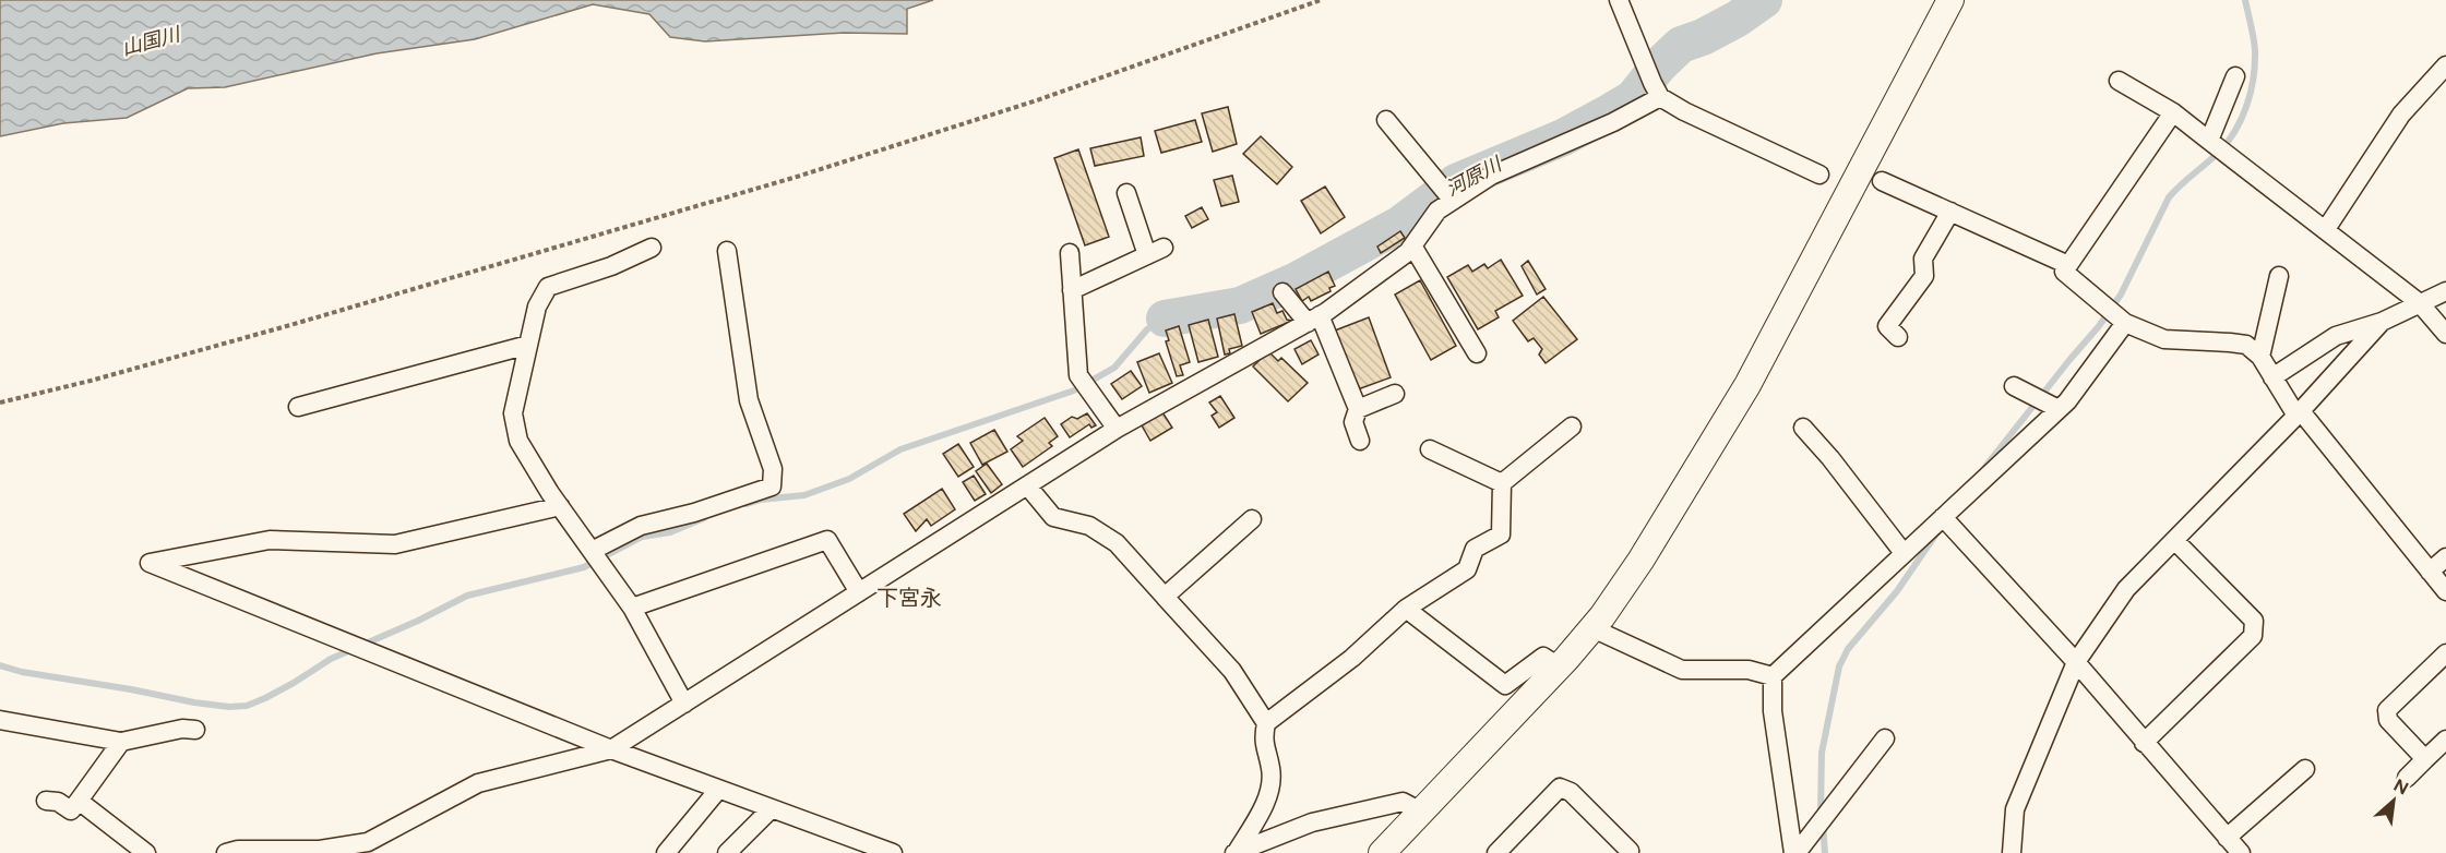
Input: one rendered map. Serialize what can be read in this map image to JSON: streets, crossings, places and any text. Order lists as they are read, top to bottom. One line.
{"districts":["下宮永"],"water":["山国川","河原川"],"north":"top right"}
